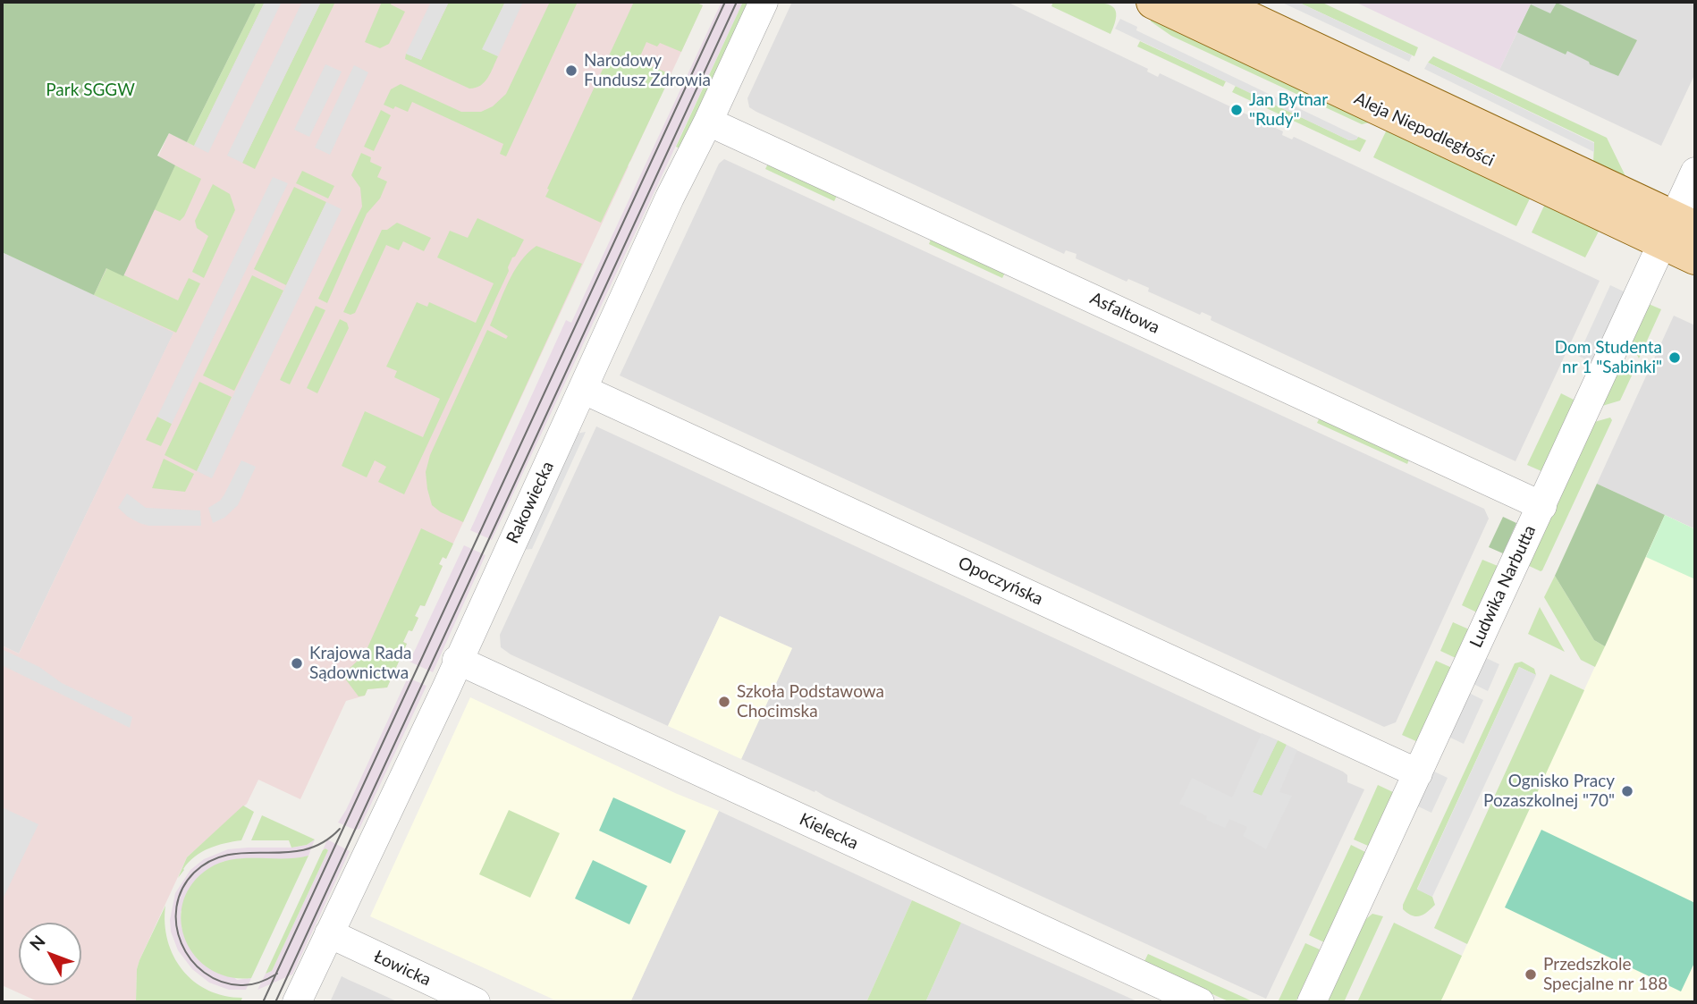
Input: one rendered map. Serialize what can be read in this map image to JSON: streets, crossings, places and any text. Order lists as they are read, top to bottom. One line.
{"streets":{"main road":["Aleja Niepodległości"],"street":["Asfaltowa","Rakowiecka","Opoczyńska","Ludwika Narbutta","Kielecka","Łowicka"]},"crossings":[["Aleja Niepodległości","Ludwika Narbutta"],["Asfaltowa","Rakowiecka"],["Asfaltowa","Ludwika Narbutta"],["Rakowiecka","Opoczyńska"],["Rakowiecka","Kielecka"],["Rakowiecka","Łowicka"],["Opoczyńska","Ludwika Narbutta"]],"parks":["Park SGGW"],"places":["Narodowy Fundusz Zdrowia","Jan Bytnar \"Rudy\"","Dom Studenta nr 1 \"Sabinki\"","Krajowa Rada Sądownictwa","Szkoła Podstawowa Chocimska","Ognisko Pracy Pozaszkolnej \"70\"","Przedszkole Specjalne nr 188"],"north":"top left"}
